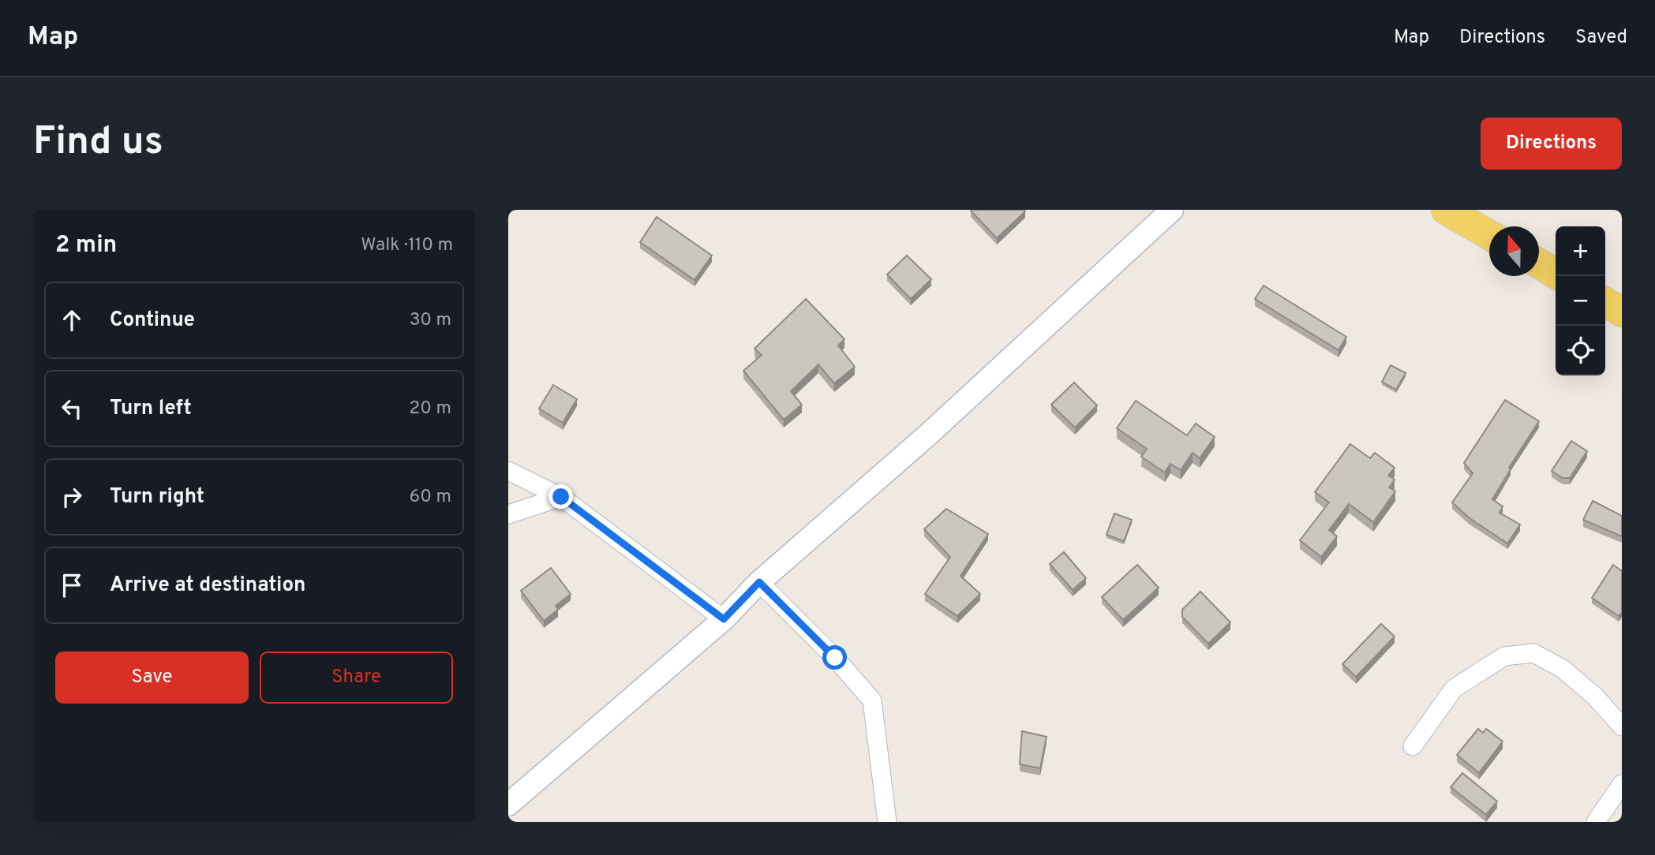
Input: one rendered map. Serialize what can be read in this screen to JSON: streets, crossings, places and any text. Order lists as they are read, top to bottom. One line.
{"north":"top","page":{"header":"Map","nav":["Map","Directions","Saved"],"buttons":["Directions",["Save","Share"]],"title":"Find us","heading":["2 min","Walk · 110 m"],"map_buttons":["+","−"],"list":[["Continue","30 m"],["Turn left","20 m"],["Turn right","60 m"],"Arrive at destination"]}}
